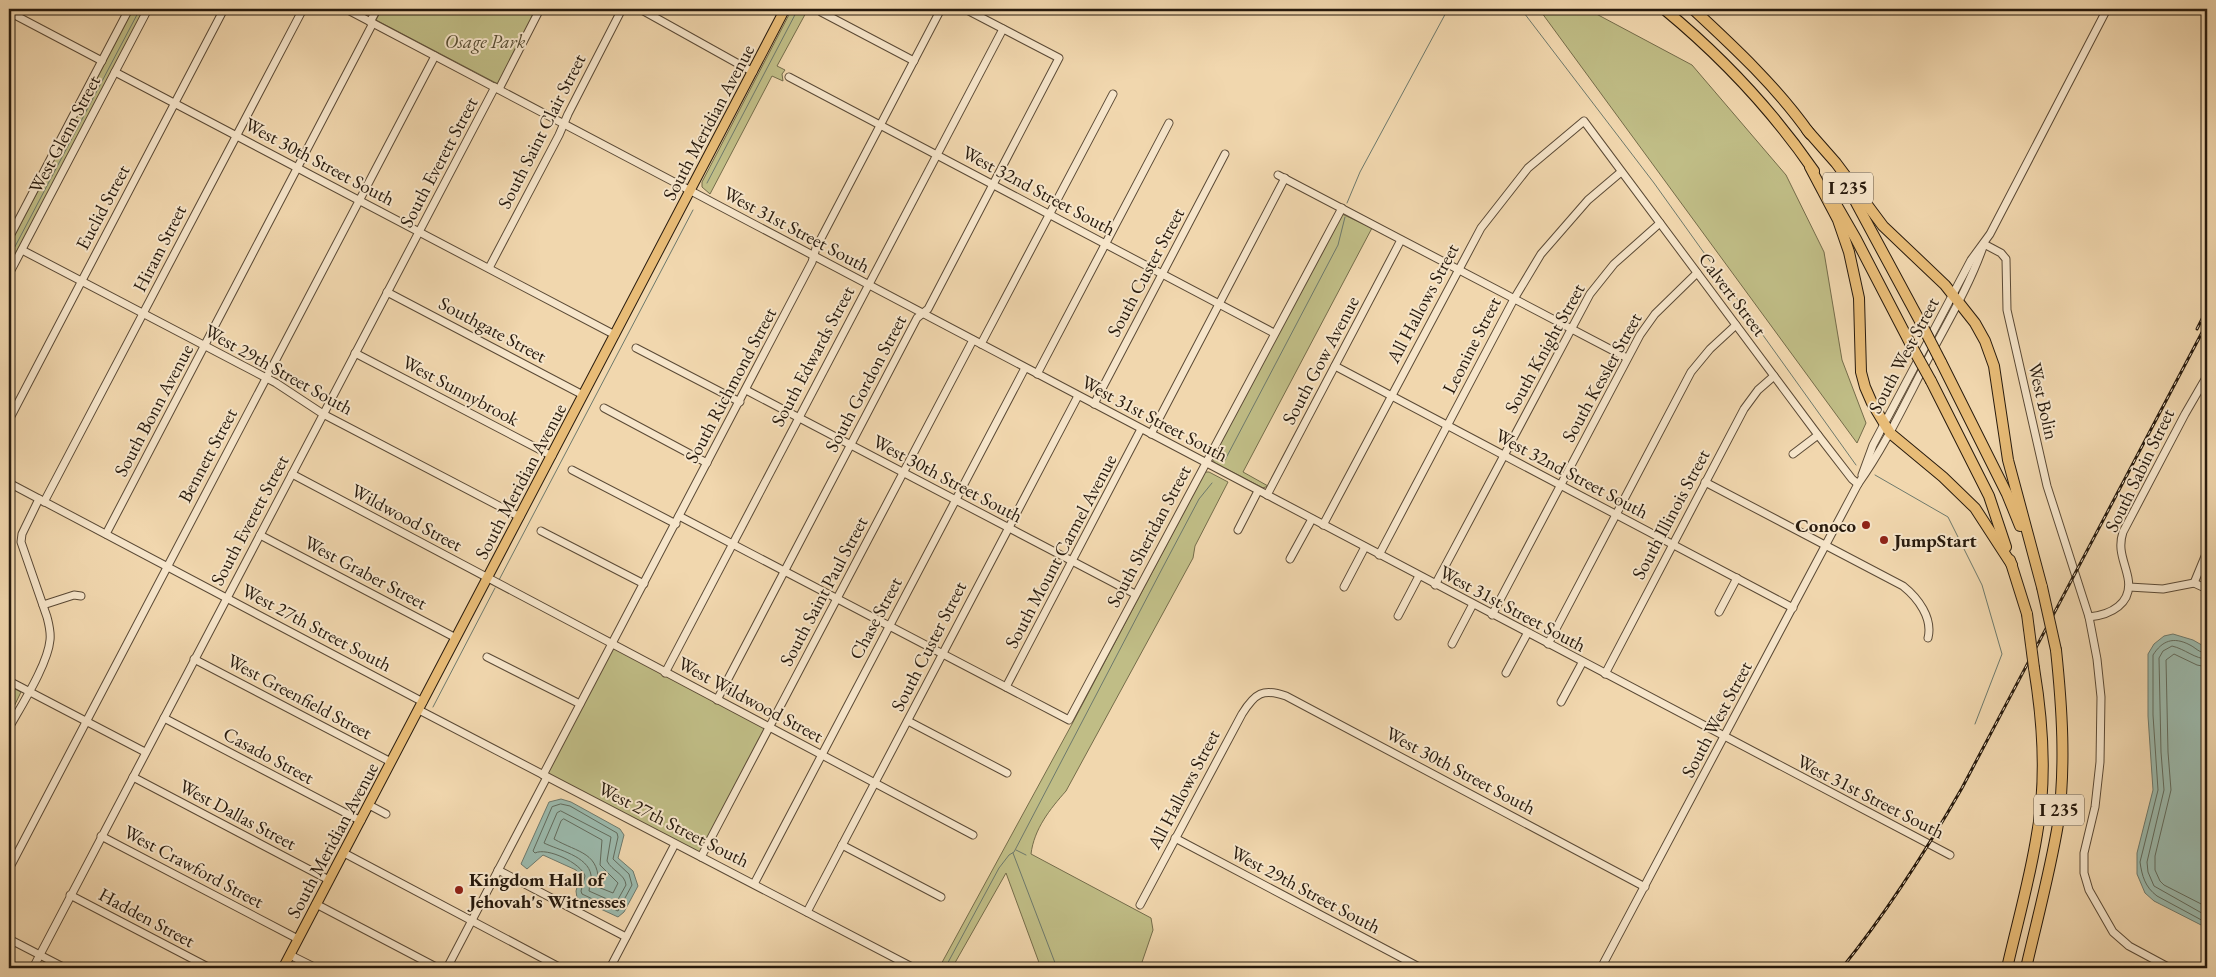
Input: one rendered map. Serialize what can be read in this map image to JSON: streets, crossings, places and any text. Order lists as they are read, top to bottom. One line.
{"streets":{"highway":["I 235"],"main road":["South Meridian Avenue"],"street":["South Saint Clair Street","West Glenn Street","West 30th Street South","South Everett Street","West 32nd Street South","Euclid Street","West 31st Street South","Hiram Street","South Custer Street","Calvert Street","All Hallows Street","Southgate Street","Leonine Street","South Knight Street","South West Street","South Edwards Street","South Gow Avenue","West 29th Street South","South Kessler Street","South Gordon Street","South Richmond Street","West Sunnybrook","West Bolin","South Bonn Avenue","Bennett Street","South Sabin Street","South Illinois Street","Wildwood Street","South Sheridan Street","South Mount Carmel Avenue","West Graber Street","South Saint Paul Street","Chase Street","West 27th Street South","West Greenfield Street","West Wildwood Street","Casado Street","West Dallas Street","West Crawford Street","Hadden Street"]},"crossings":[["South Meridian Avenue","West 30th Street South"],["South Meridian Avenue","West 31st Street South"],["South Meridian Avenue","Southgate Street"],["South Meridian Avenue","West 29th Street South"],["South Meridian Avenue","West Sunnybrook"],["South Meridian Avenue","Wildwood Street"],["South Meridian Avenue","West Graber Street"],["South Meridian Avenue","West 27th Street South"],["South Meridian Avenue","West Greenfield Street"],["South Meridian Avenue","Casado Street"],["South Meridian Avenue","West Dallas Street"],["South Meridian Avenue","West Crawford Street"],["South Saint Clair Street","West 30th Street South"],["South Saint Clair Street","West 31st Street South"],["West Glenn Street","West 30th Street South"],["West Glenn Street","West 29th Street South"],["West 30th Street South","South Everett Street"],["West 30th Street South","Euclid Street"],["West 30th Street South","Hiram Street"],["West 30th Street South","South Custer Street"],["West 30th Street South","All Hallows Street"],["West 30th Street South","South West Street"],["West 30th Street South","South Edwards Street"],["West 30th Street South","South Gordon Street"],["West 30th Street South","South Richmond Street"],["West 30th Street South","South Bonn Avenue"],["West 30th Street South","Bennett Street"],["West 30th Street South","South Sheridan Street"],["West 30th Street South","South Mount Carmel Avenue"],["West 30th Street South","South Saint Paul Street"],["West 30th Street South","Chase Street"],["South Everett Street","West 31st Street South"],["South Everett Street","Southgate Street"],["South Everett Street","West 29th Street South"],["South Everett Street","West Sunnybrook"],["South Everett Street","Wildwood Street"],["South Everett Street","West Graber Street"],["South Everett Street","West 27th Street South"],["South Everett Street","West Greenfield Street"],["South Everett Street","Casado Street"],["South Everett Street","West Dallas Street"],["South Everett Street","West Crawford Street"],["South Everett Street","Hadden Street"],["West 32nd Street South","South Custer Street"],["West 32nd Street South","All Hallows Street"],["West 32nd Street South","Leonine Street"],["West 32nd Street South","South Knight Street"],["West 32nd Street South","South West Street"],["West 32nd Street South","South Edwards Street"],["West 32nd Street South","South Gow Avenue"],["West 32nd Street South","South Kessler Street"],["West 32nd Street South","South Gordon Street"],["West 32nd Street South","South Richmond Street"],["West 32nd Street South","South Illinois Street"],["West 32nd Street South","South Sheridan Street"],["Euclid Street","West 29th Street South"],["West 31st Street South","South Custer Street"],["West 31st Street South","All Hallows Street"],["West 31st Street South","Leonine Street"],["West 31st Street South","South Knight Street"],["West 31st Street South","South West Street"],["West 31st Street South","South Edwards Street"],["West 31st Street South","South Gow Avenue"],["West 31st Street South","South Kessler Street"],["West 31st Street South","South Gordon Street"],["West 31st Street South","South Richmond Street"],["West 31st Street South","South Bonn Avenue"],["West 31st Street South","Bennett Street"],["West 31st Street South","South Illinois Street"],["West 31st Street South","South Sheridan Street"],["West 31st Street South","South Mount Carmel Avenue"],["West 31st Street South","South Saint Paul Street"],["West 31st Street South","Chase Street"],["Hiram Street","West 29th Street South"],["Hiram Street","West 27th Street South"],["South Custer Street","West 27th Street South"],["South Custer Street","West Wildwood Street"],["Calvert Street","All Hallows Street"],["Calvert Street","Leonine Street"],["Calvert Street","South Knight Street"],["Calvert Street","South West Street"],["Calvert Street","South Kessler Street"],["Calvert Street","South Illinois Street"],["All Hallows Street","West 29th Street South"],["South West Street","West Bolin"],["South Edwards Street","South Gordon Street"],["South Edwards Street","West Wildwood Street"],["West 29th Street South","South Bonn Avenue"],["West 29th Street South","Bennett Street"],["South Gordon Street","West Wildwood Street"],["South Richmond Street","Wildwood Street"],["South Richmond Street","West 27th Street South"],["South Richmond Street","West Wildwood Street"],["South Bonn Avenue","West 27th Street South"],["Bennett Street","West 27th Street South"],["Wildwood Street","West Wildwood Street"],["South Sheridan Street","South Mount Carmel Avenue"],["South Saint Paul Street","West 27th Street South"],["South Saint Paul Street","West Wildwood Street"],["Chase Street","West 27th Street South"],["Chase Street","West Wildwood Street"]],"parks":["Osage Park"],"places":["Conoco","JumpStart","Kingdom Hall of Jehovah's Witnesses"]}
